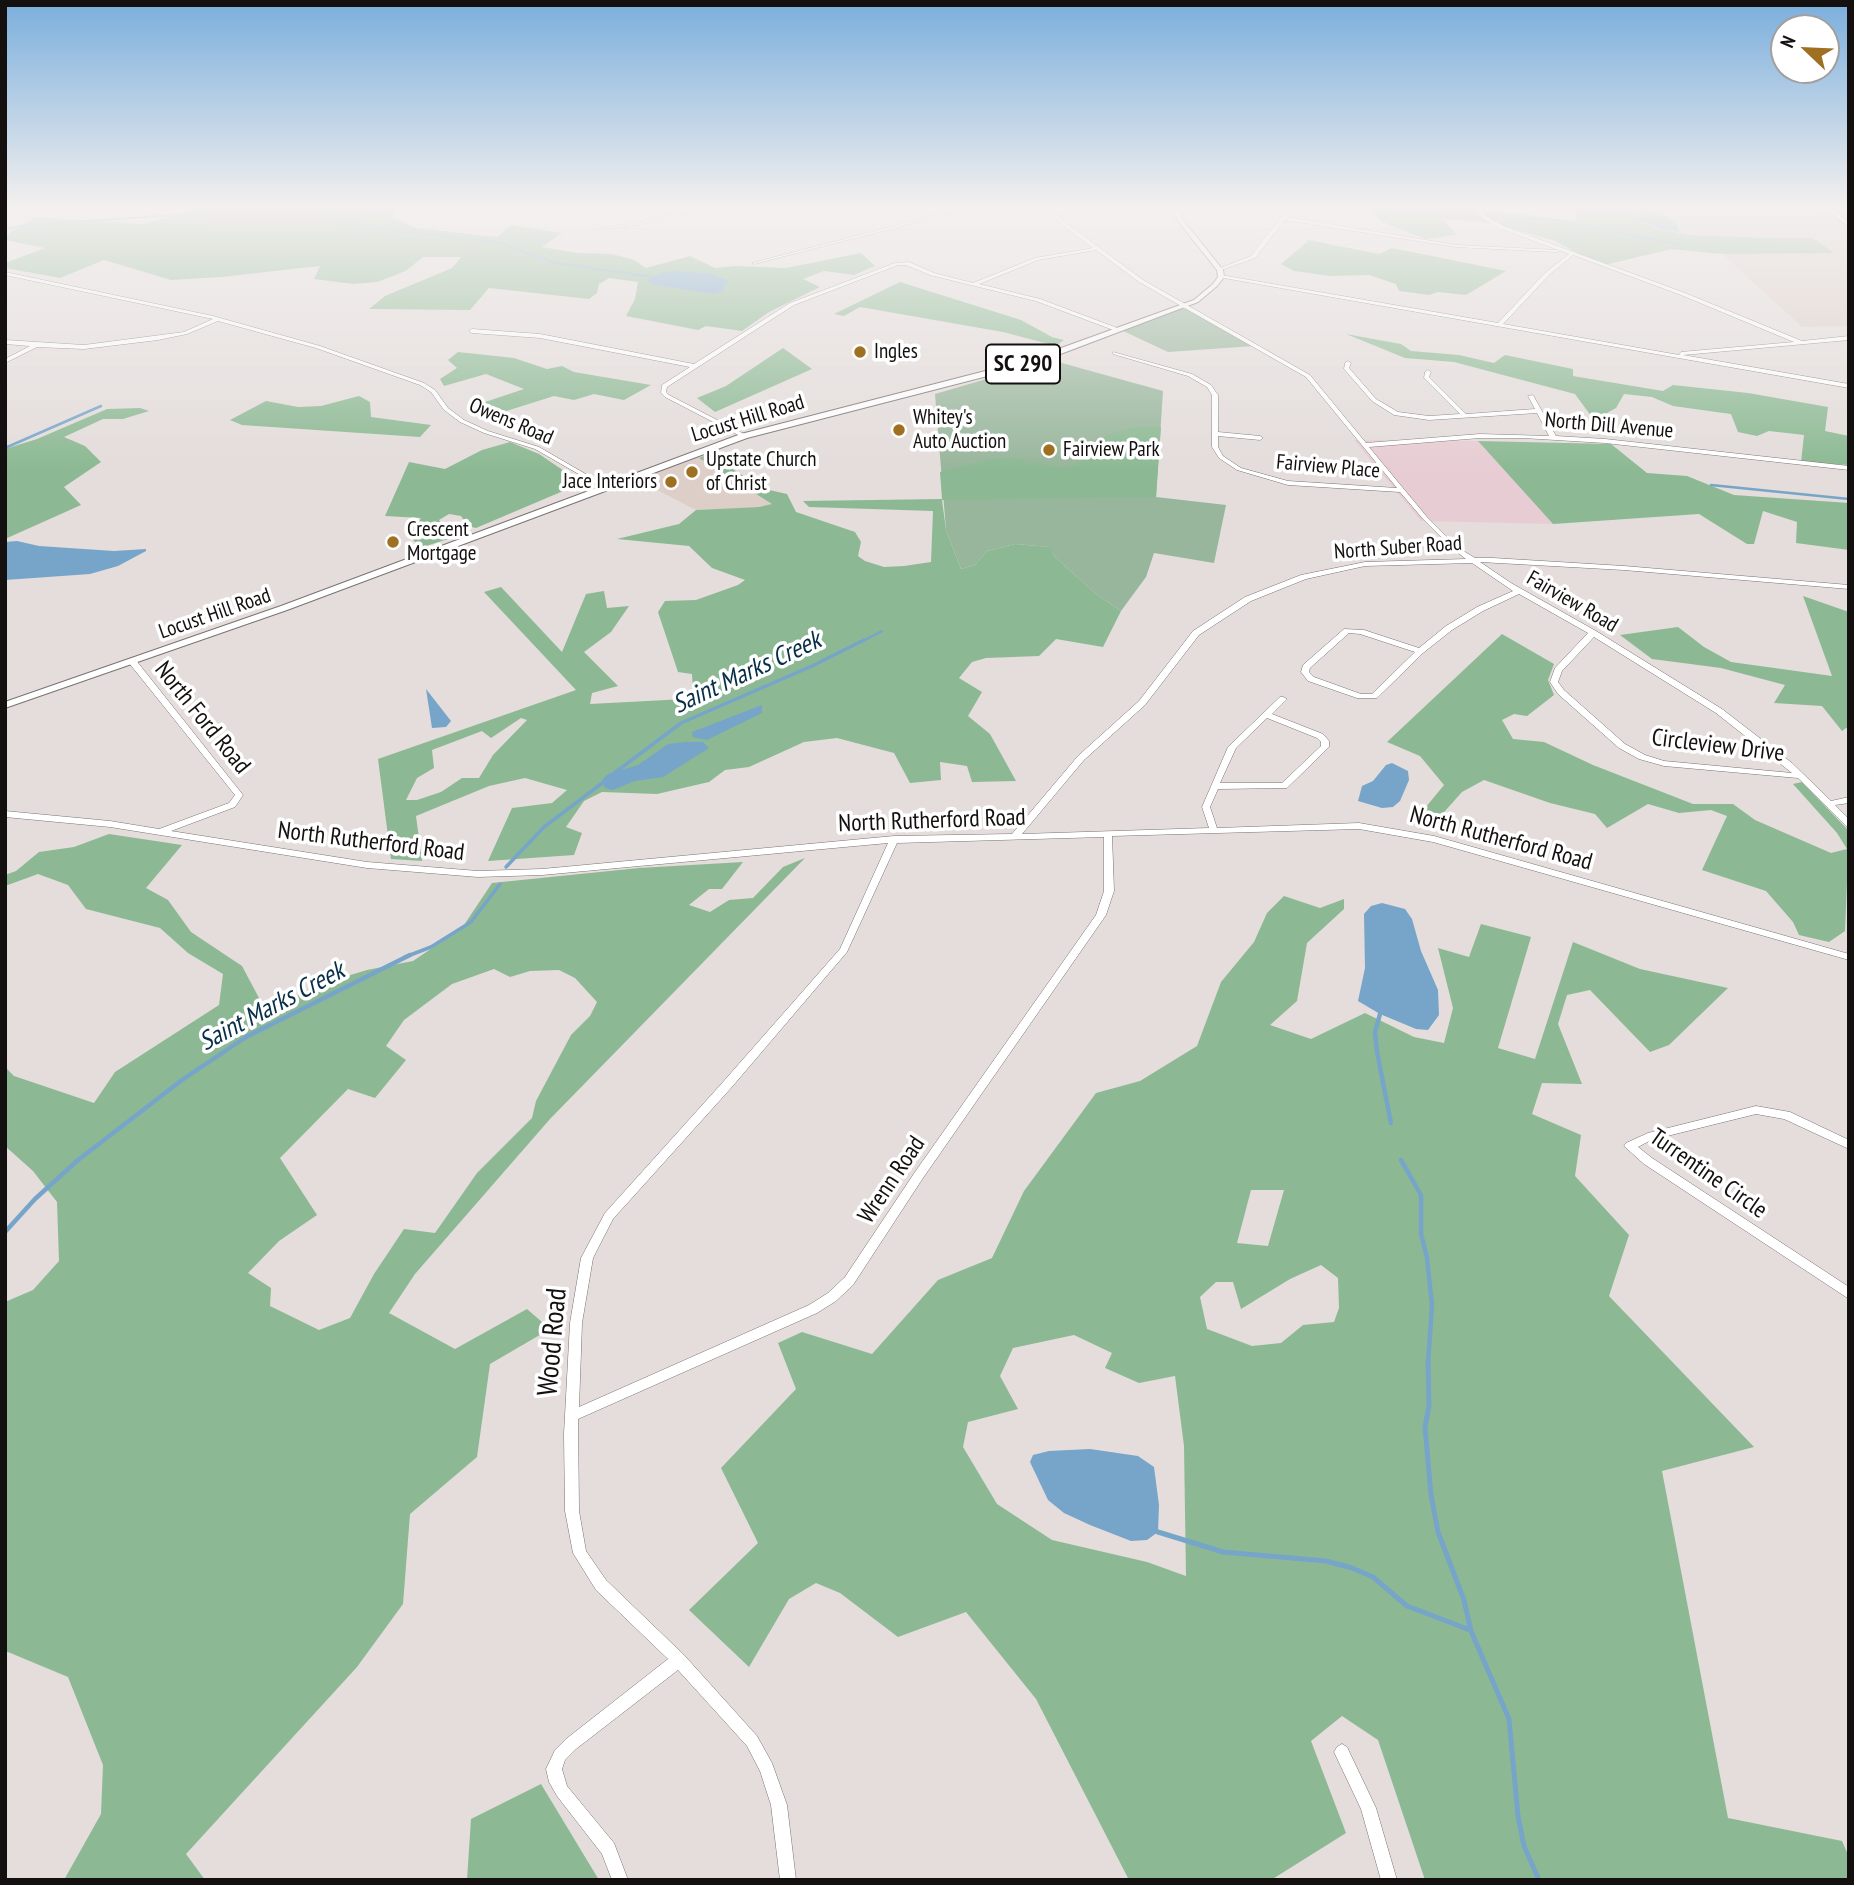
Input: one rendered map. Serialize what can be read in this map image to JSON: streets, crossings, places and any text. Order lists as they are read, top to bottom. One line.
{"streets":{"main road":["SC 290","Locust Hill Road"],"street":["Owens Road","North Dill Avenue","Fairview Place","North Suber Road","Fairview Road","North Ford Road","Circleview Drive","North Rutherford Road","Turrentine Circle","Wrenn Road","Wood Road"]},"crossings":[["Locust Hill Road","Owens Road"],["Locust Hill Road","Fairview Road"],["Locust Hill Road","North Ford Road"],["North Dill Avenue","Fairview Road"],["Fairview Place","Fairview Road"],["North Suber Road","Fairview Road"],["North Suber Road","North Rutherford Road"],["Fairview Road","Circleview Drive"],["North Ford Road","North Rutherford Road"],["North Rutherford Road","Wrenn Road"],["North Rutherford Road","Wood Road"],["Wrenn Road","Wood Road"]],"water":["Saint Marks Creek"],"places":["Ingles","Whitey's Auto Auction","Fairview Park","Upstate Church of Christ","Jace Interiors","Crescent Mortgage"],"north":"top left"}
